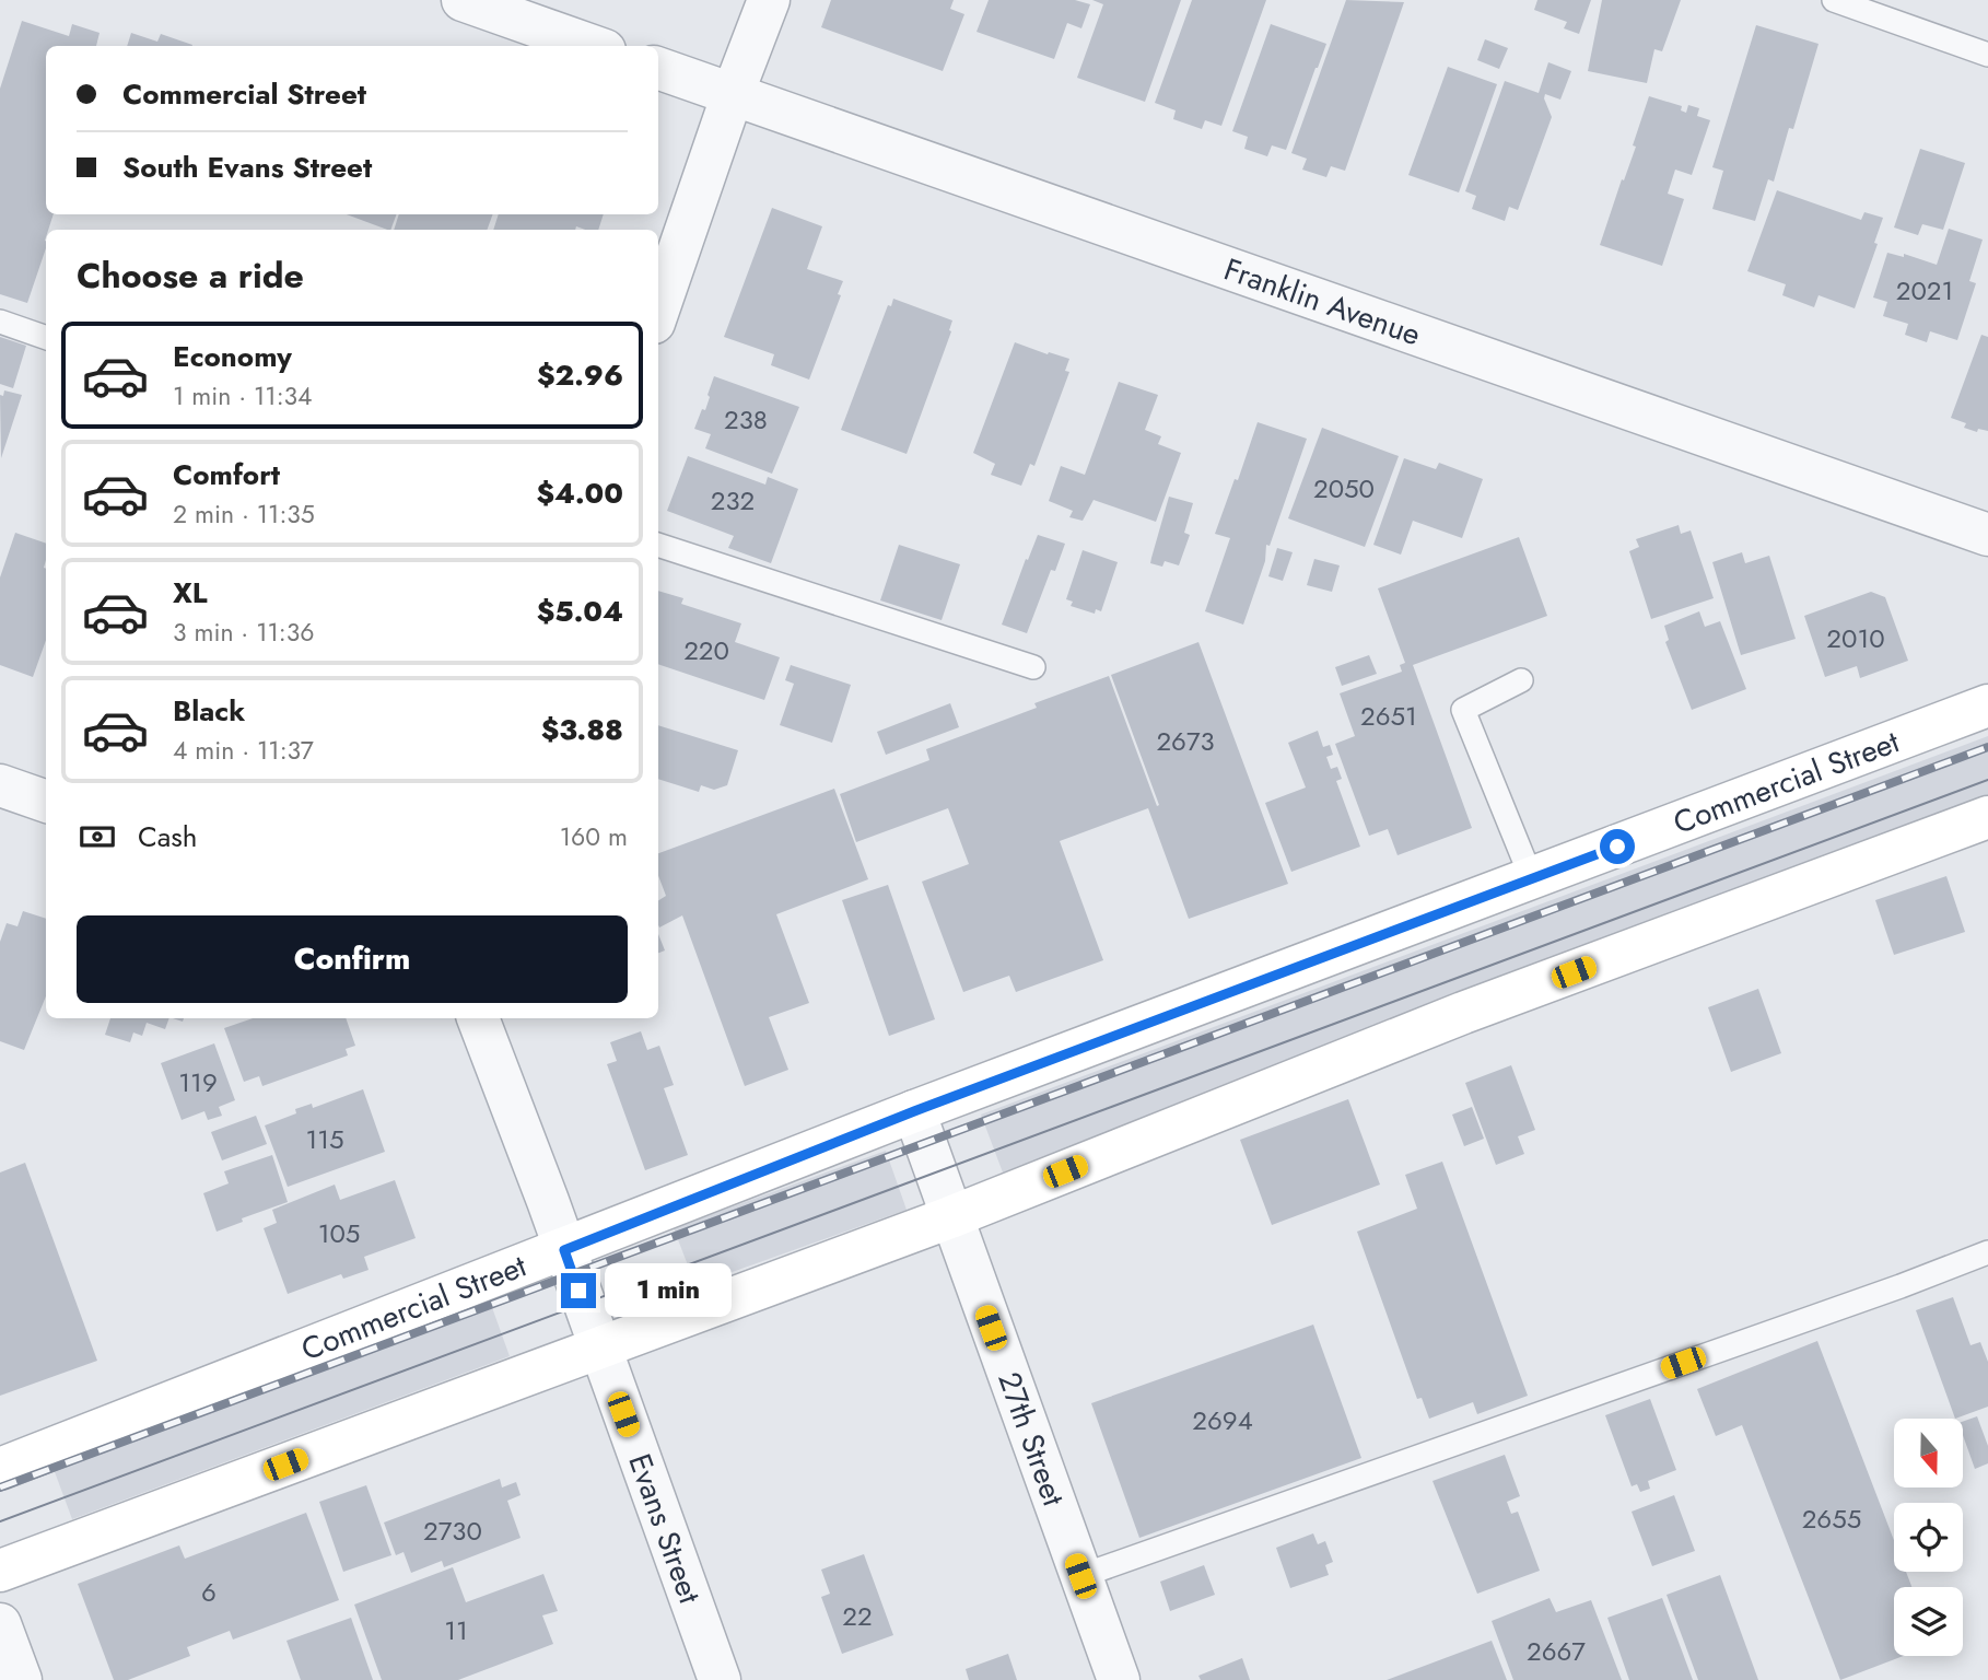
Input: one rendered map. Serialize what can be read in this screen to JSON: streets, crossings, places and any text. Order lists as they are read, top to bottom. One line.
{"streets":{"main road":["Commercial Street"],"street":["Franklin Avenue","27th Street","Evans Street"]},"crossings":[["Commercial Street","27th Street"],["Commercial Street","Evans Street"]],"house_numbers":["2021","238","2050","232","2010","220","2651","2673","119","115","105","2694","2655","2730","6","22","11","2667"],"north":"bottom","page":{"banner":["Commercial Street","South Evans Street"],"heading":"Choose a ride","list":[{"name":"Economy","note":"1 min · 11:34","value":"$2.96"},{"name":"Comfort","note":"2 min · 11:35","value":"$4.00"},{"name":"XL","note":"3 min · 11:36","value":"$5.04"},{"name":"Black","note":"4 min · 11:37","value":"$3.88"}],"pay":["Cash","160 m"],"buttons":"Confirm","bubble":"1 min"}}
